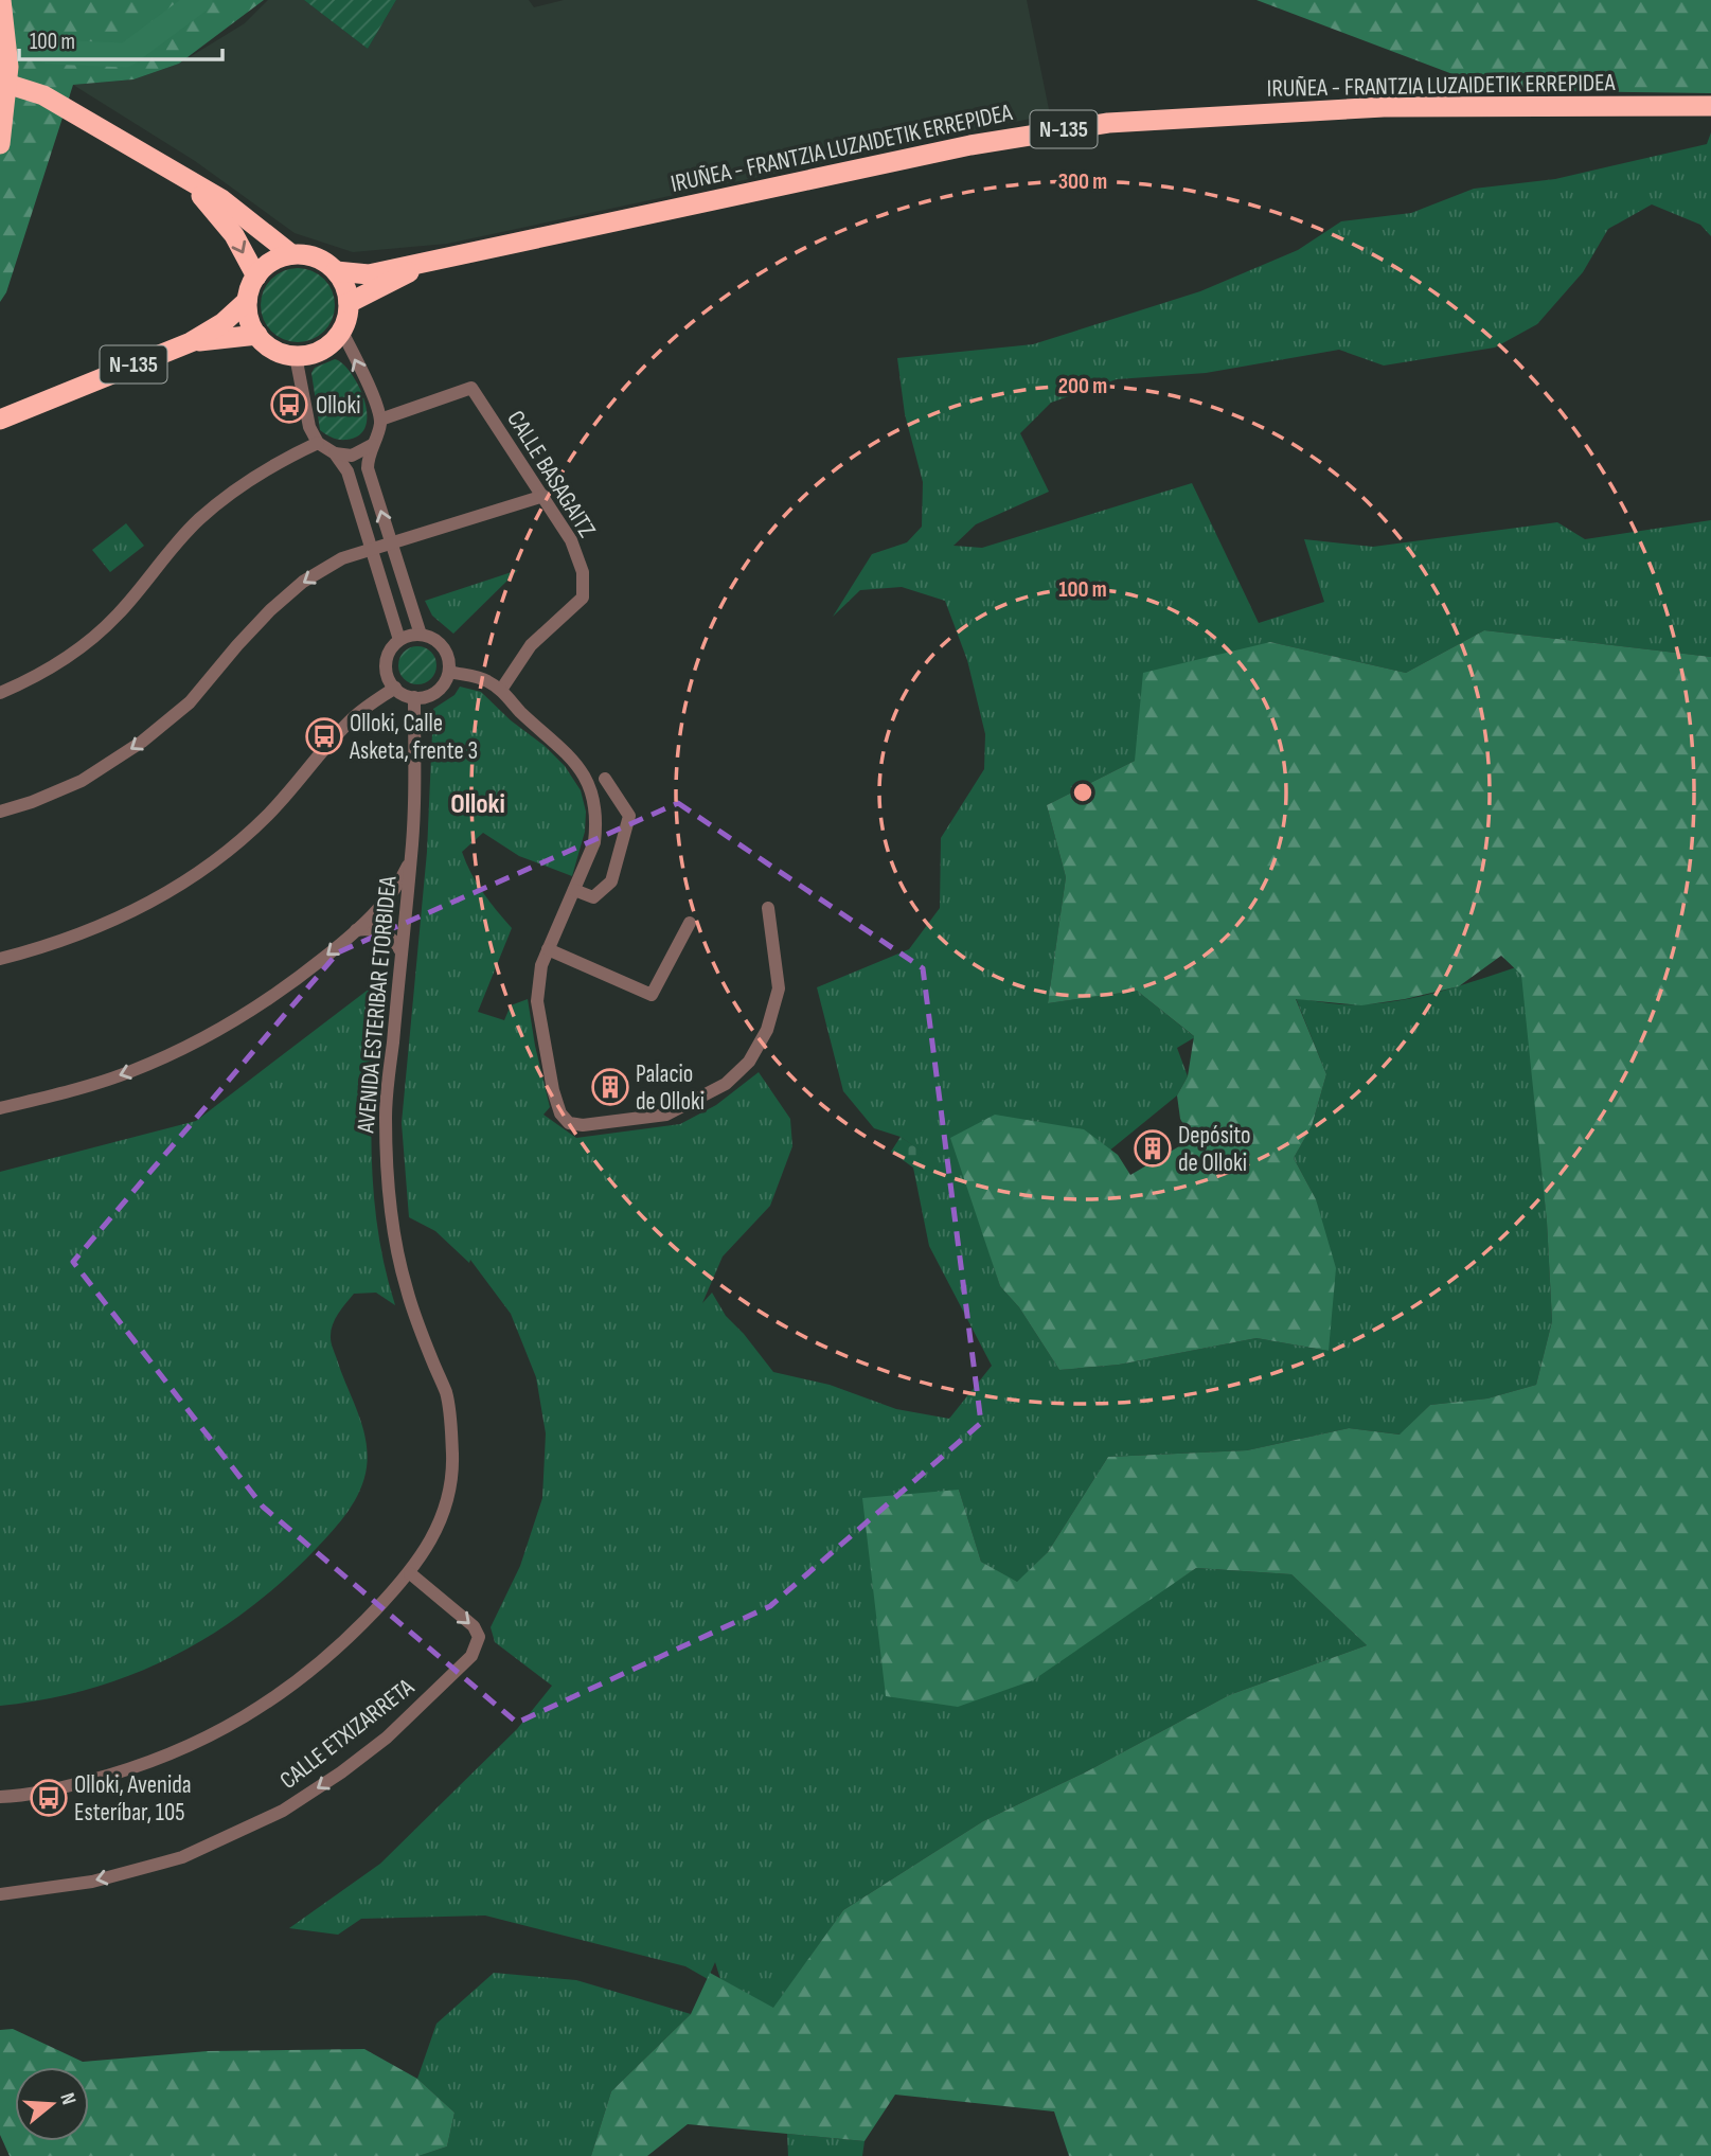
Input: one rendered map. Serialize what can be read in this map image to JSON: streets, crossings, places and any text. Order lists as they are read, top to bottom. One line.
{"streets":{"highway":["IRUÑEA - FRANTZIA LUZAIDETIK ERREPIDEA","N-135"],"street":["CALLE BASAGAITZ","AVENIDA ESTERIBAR ETORBIDEA","CALLE ETXIZARRETA"]},"crossings":[["IRUÑEA - FRANTZIA LUZAIDETIK ERREPIDEA","N-135"],["AVENIDA ESTERIBAR ETORBIDEA","CALLE ETXIZARRETA"]],"districts":["Olloki"],"places":{"bus stop":["Olloki","Olloki, Calle Asketa, frente 3","Olloki, Avenida Esteríbar, 105"],"building":["Palacio de Olloki","Depósito de Olloki"]},"scale_bar":"100 m","north":"right","rings":["300 m","200 m","100 m"]}
